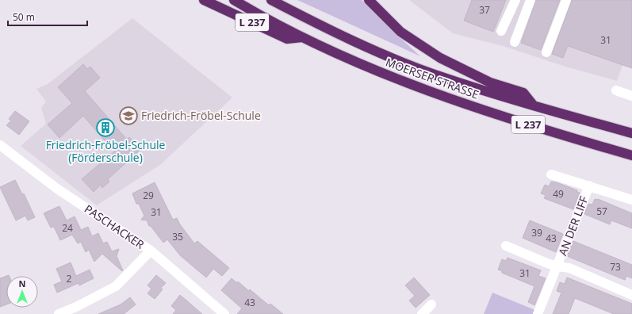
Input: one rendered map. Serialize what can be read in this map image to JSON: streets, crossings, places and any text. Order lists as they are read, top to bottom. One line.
{"streets":{"highway":["L 237","MOERSER STRASSE"],"street":["AN DER LIFF","PASCHACKER"]},"crossings":[["L 237","MOERSER STRASSE"]],"places":{"school or university":["Friedrich-Fröbel-Schule"],"building":["Friedrich-Fröbel-Schule (Förderschule)"]},"house_numbers":["37","31","49","29","57","31","24","39","35","43","73","31","2","43"],"scale_bar":"50 m","north":"top"}
